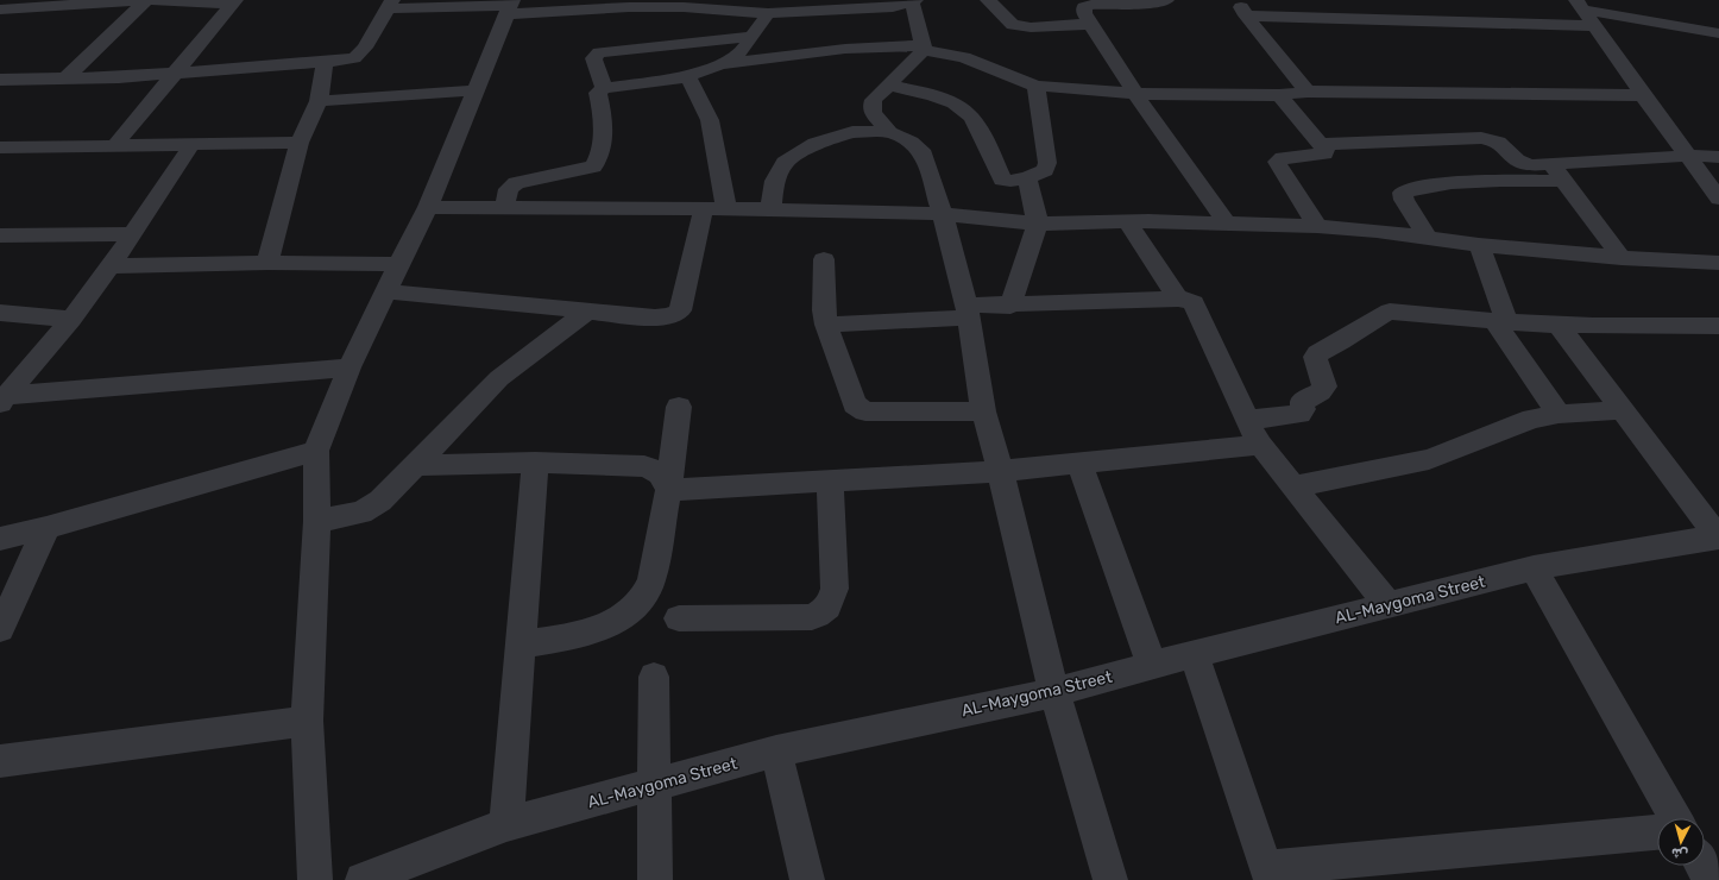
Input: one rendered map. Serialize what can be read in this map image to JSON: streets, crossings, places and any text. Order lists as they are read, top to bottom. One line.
{"streets":{"street":["AL-Maygoma Street"]},"north":"bottom"}
